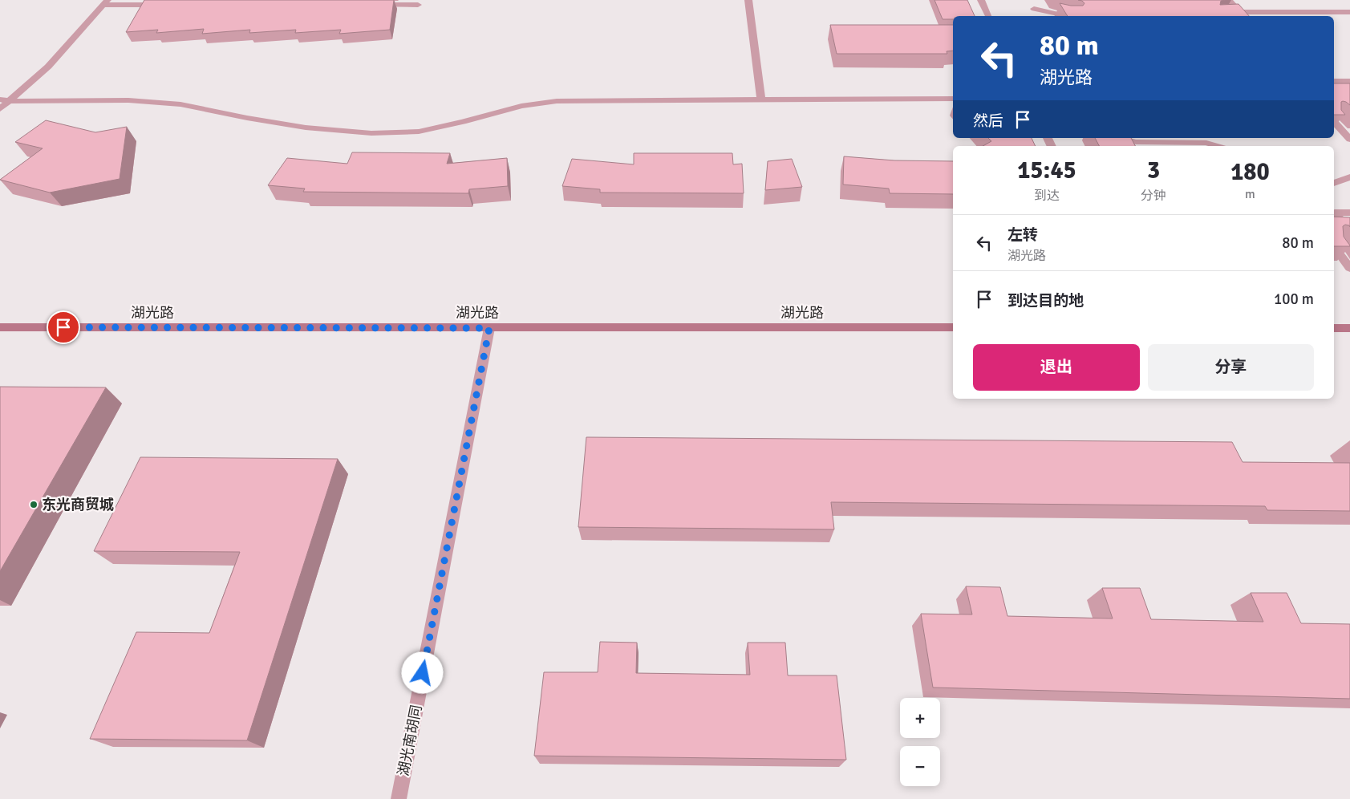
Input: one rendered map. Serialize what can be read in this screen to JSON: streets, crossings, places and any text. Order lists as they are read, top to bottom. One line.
{"streets":{"street":["湖光路","湖光南胡同"]},"crossings":[["湖光路","湖光南胡同"]],"places":["东光商贸城"],"page":{"turn":["80 m","湖光路"],"then":"然后","eta":["15:45","到达","3","分钟","180","m"],"list":[{"name":"左转","note":"湖光路","value":"80 m"},{"name":"到达目的地","value":"100 m"}],"buttons":["退出","分享"],"map_buttons":["+","−"]}}
